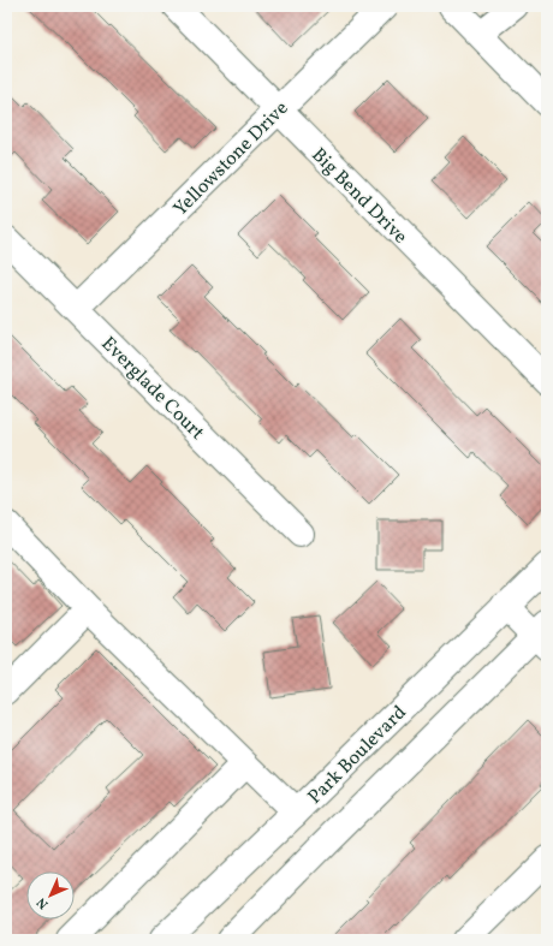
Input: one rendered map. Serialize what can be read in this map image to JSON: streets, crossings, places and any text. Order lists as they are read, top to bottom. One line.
{"streets":{"street":["Yellowstone Drive","Big Bend Drive","Everglade Court","Park Boulevard"]},"crossings":[["Yellowstone Drive","Big Bend Drive"],["Yellowstone Drive","Everglade Court"]],"north":"bottom left"}
